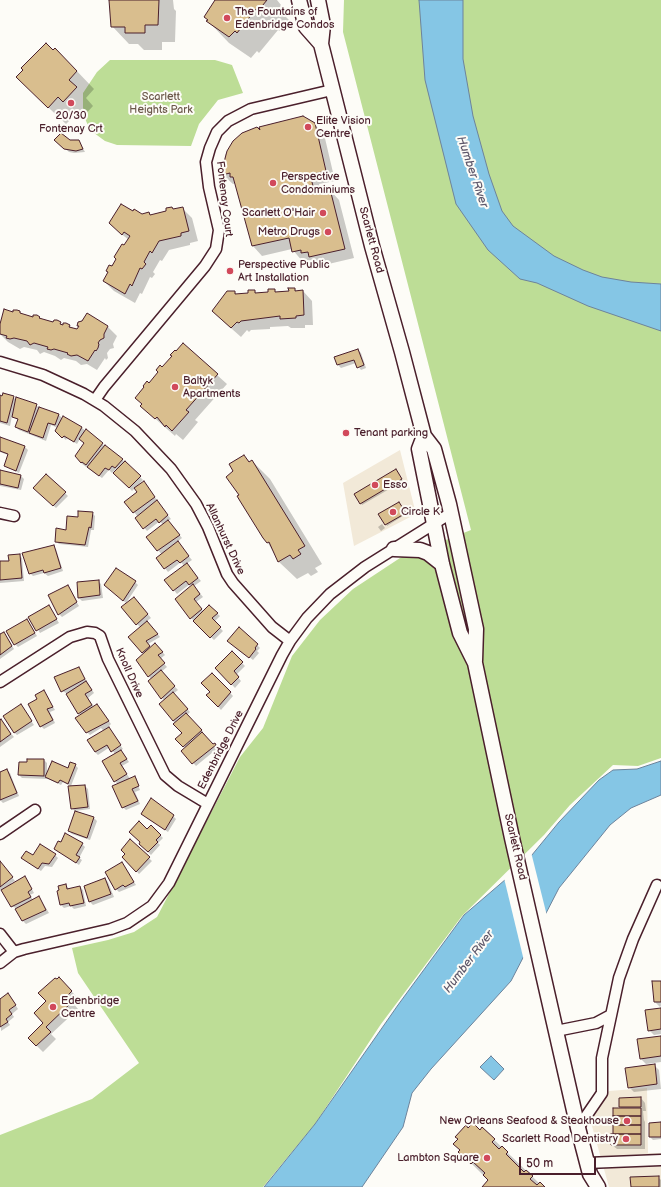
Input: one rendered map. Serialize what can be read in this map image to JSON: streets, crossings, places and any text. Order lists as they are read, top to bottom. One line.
{"streets":{"main road":["Scarlett Road"],"street":["Fontenay Court","Allanhurst Drive","Knoll Drive","Edenbridge Drive"]},"crossings":[["Fontenay Court","Scarlett Road"],["Fontenay Court","Allanhurst Drive"],["Scarlett Road","Edenbridge Drive"],["Allanhurst Drive","Edenbridge Drive"],["Knoll Drive","Edenbridge Drive"]],"water":["Humber River"],"parks":["Scarlett Heights Park"],"places":["The Fountains of Edenbridge Condos","20/30 Fontenay Crt","Elite Vision Centre","Perspective Condominiums","Scarlett O'Hair","Metro Drugs","Perspective Public Art Installation","Baltyk Apartments","Tenant parking","Esso","Circle K","Edenbridge Centre","New Orleans Seafood & Steakhouse","Scarlett Road Dentistry","Lambton Square"],"scale_bar":"50 m"}
